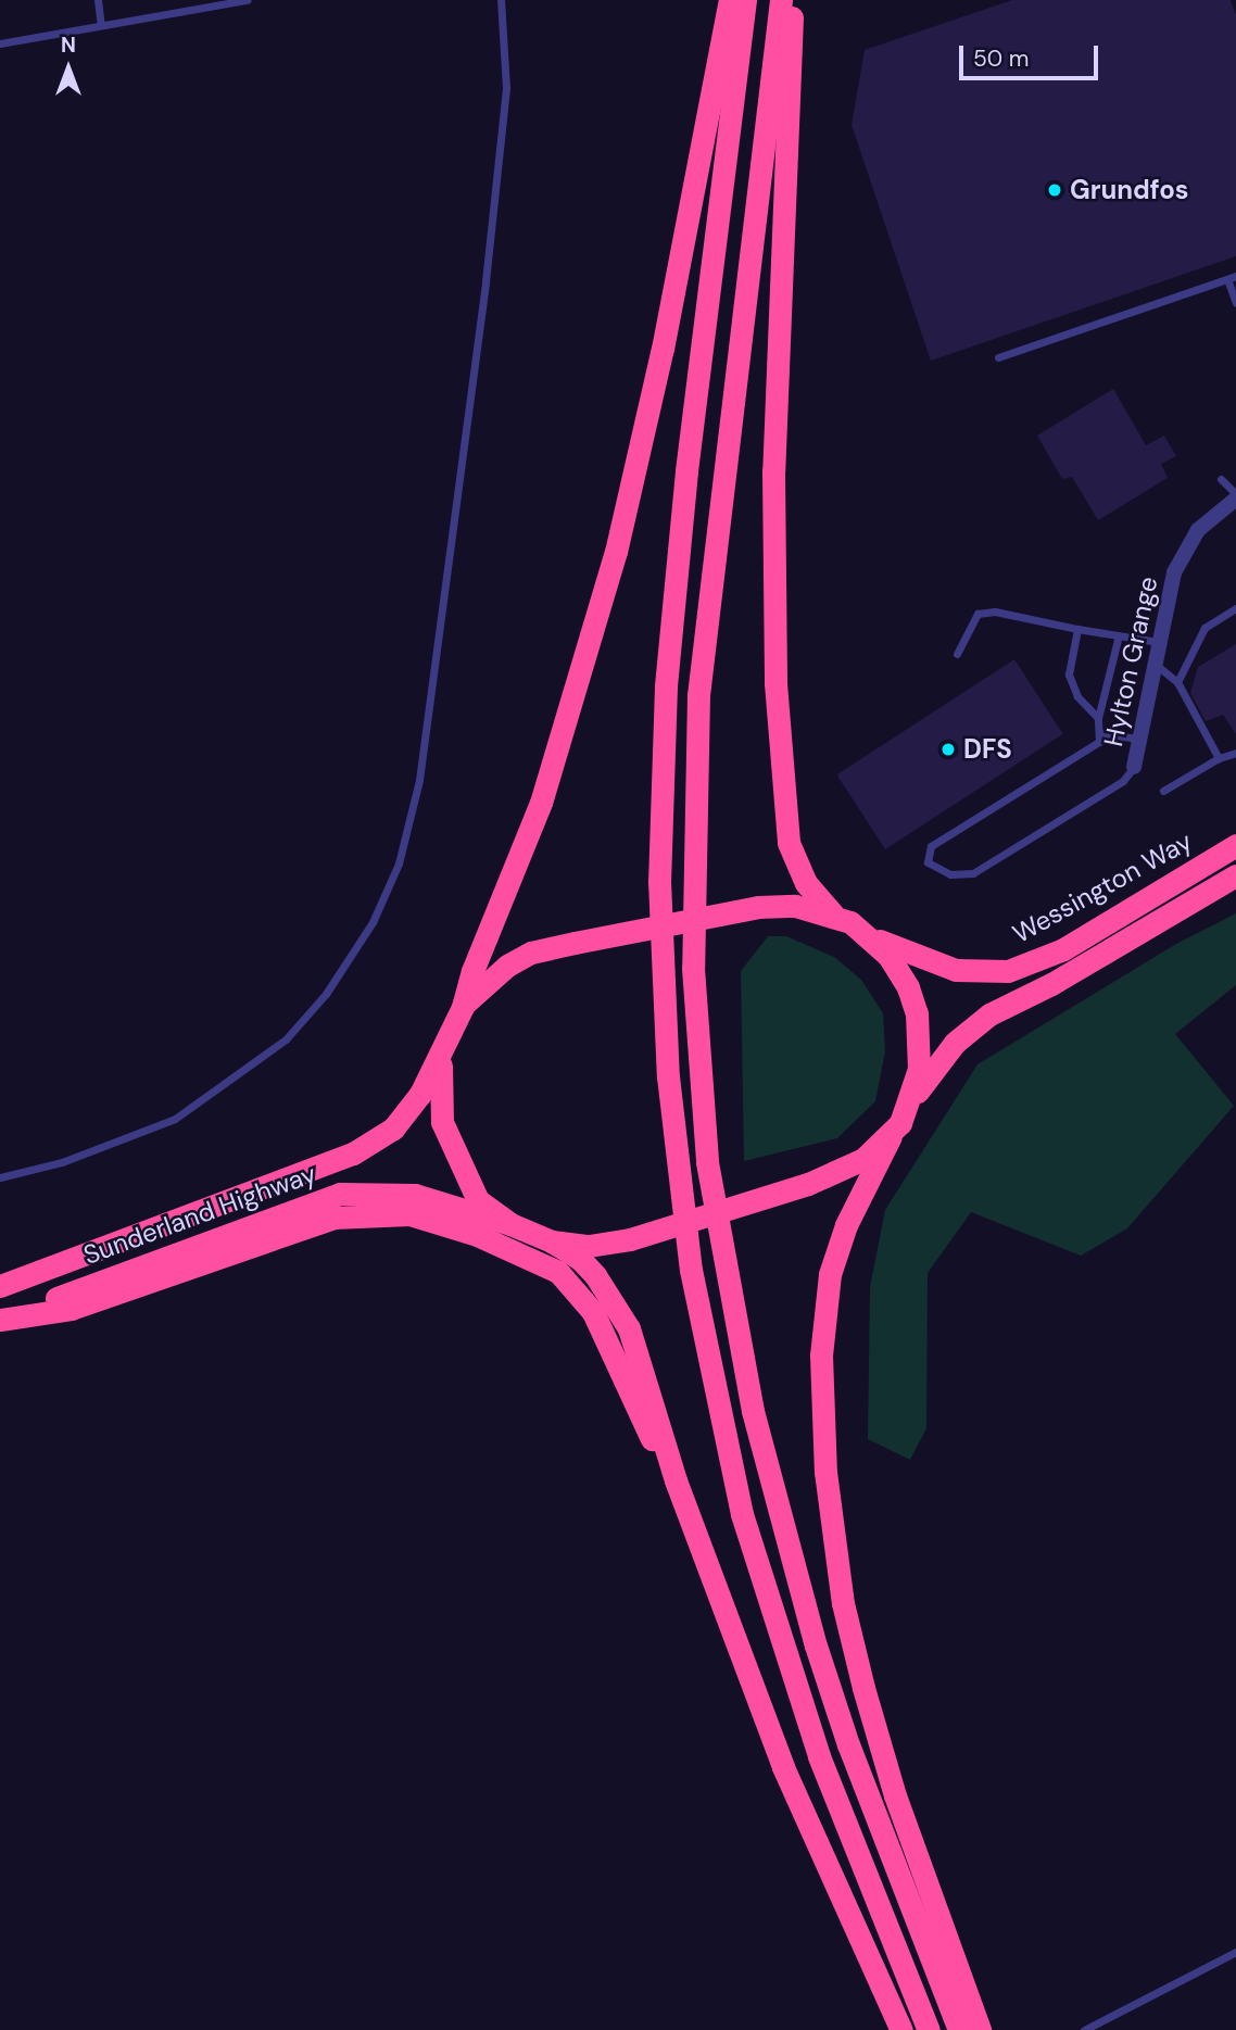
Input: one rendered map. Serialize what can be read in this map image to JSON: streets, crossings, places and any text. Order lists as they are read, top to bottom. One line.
{"streets":{"highway":["Wessington Way","Sunderland Highway"],"street":["Hylton Grange"]},"places":["Grundfos","DFS"],"scale_bar":"50 m","north":"top"}
